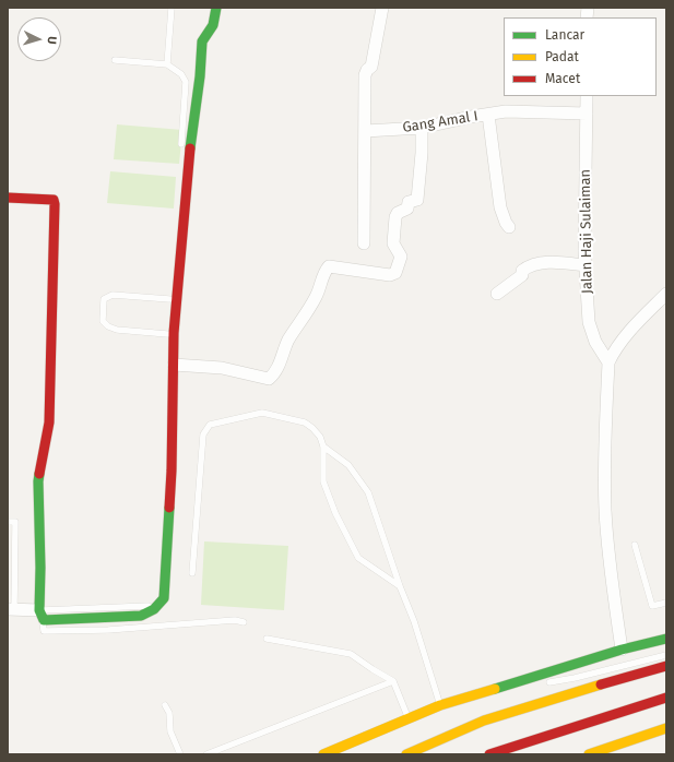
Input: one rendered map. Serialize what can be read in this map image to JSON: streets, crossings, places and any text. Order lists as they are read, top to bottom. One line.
{"streets":{"street":["Gang Amal I","Jalan Haji Sulaiman"]},"crossings":[["Gang Amal I","Jalan Haji Sulaiman"]],"legend":["Lancar","Padat","Macet"],"north":"right"}
